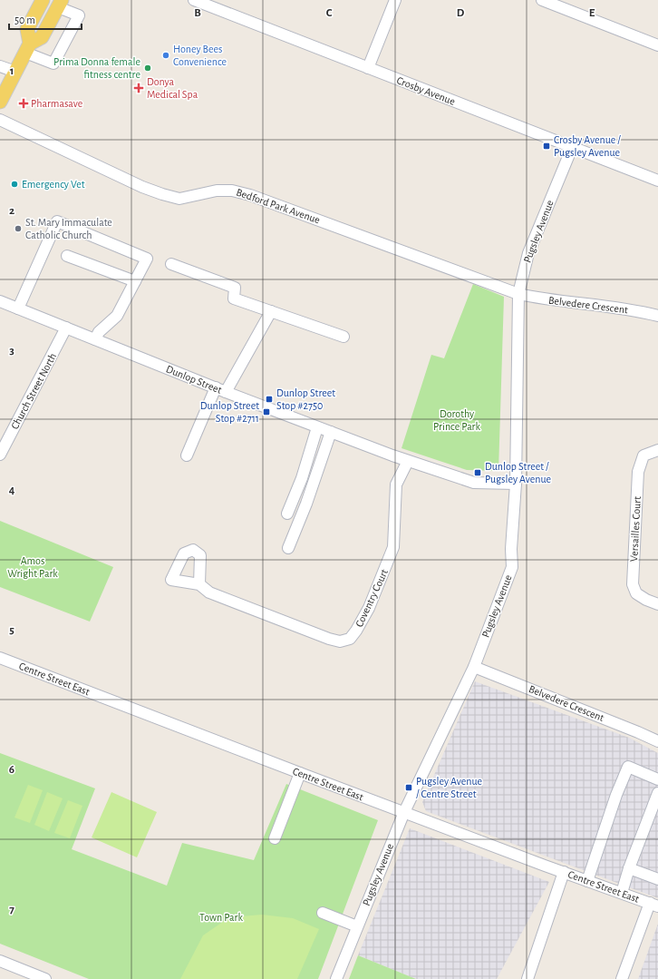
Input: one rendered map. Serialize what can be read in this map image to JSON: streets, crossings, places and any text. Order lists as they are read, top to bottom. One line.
{"streets":{"street":["Crosby Avenue","Bedford Park Avenue","Pugsley Avenue","Belvedere Crescent","Dunlop Street","Church Street North","Versailles Court","Coventry Court","Centre Street East"]},"crossings":[["Crosby Avenue","Pugsley Avenue"],["Bedford Park Avenue","Pugsley Avenue"],["Bedford Park Avenue","Belvedere Crescent"],["Pugsley Avenue","Belvedere Crescent"],["Pugsley Avenue","Dunlop Street"],["Pugsley Avenue","Centre Street East"],["Dunlop Street","Church Street North"],["Dunlop Street","Coventry Court"]],"parks":["Dorothy Prince Park","Amos Wright Park","Town Park"],"places":{"other":["Honey Bees Convenience","Prima Donna female fitness centre","Emergency Vet","St. Mary Immaculate Catholic Church"],"health":["Donya Medical Spa","Pharmasave"],"transit":["Crosby Avenue / Pugsley Avenue","Dunlop Street Stop #2750","Dunlop Street Stop #2711","Dunlop Street / Pugsley Avenue","Pugsley Avenue / Centre Street"]},"scale_bar":"50 m","grid":{"columns":["B","C","D","E"],"rows":["1","2","3","4","5","6","7"]}}
